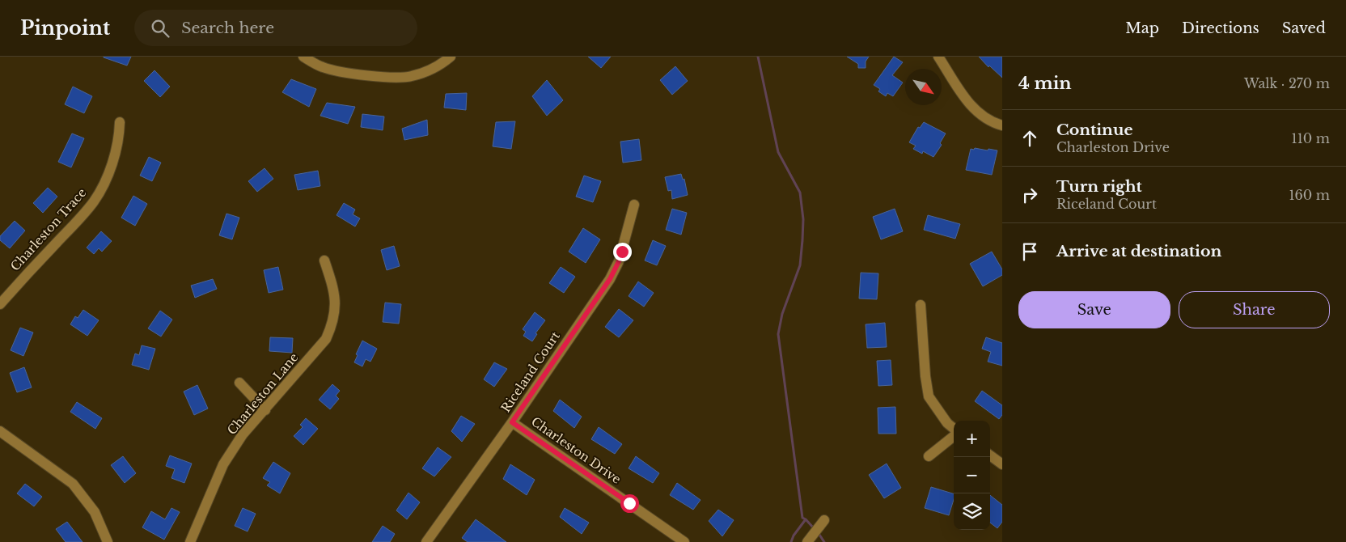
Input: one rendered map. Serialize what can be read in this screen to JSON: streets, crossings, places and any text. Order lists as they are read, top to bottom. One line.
{"streets":{"street":["Charleston Trace","Riceland Court","Charleston Lane","Charleston Drive"]},"crossings":[["Riceland Court","Charleston Drive"]],"north":"bottom right","page":{"header":"Pinpoint","search":"Search here","nav":["Map","Directions","Saved"],"heading":["4 min","Walk · 270 m"],"list":[["Continue","Charleston Drive","110 m"],["Turn right","Riceland Court","160 m"],"Arrive at destination"],"buttons":["Save","Share"],"map_buttons":["+","−"]}}
